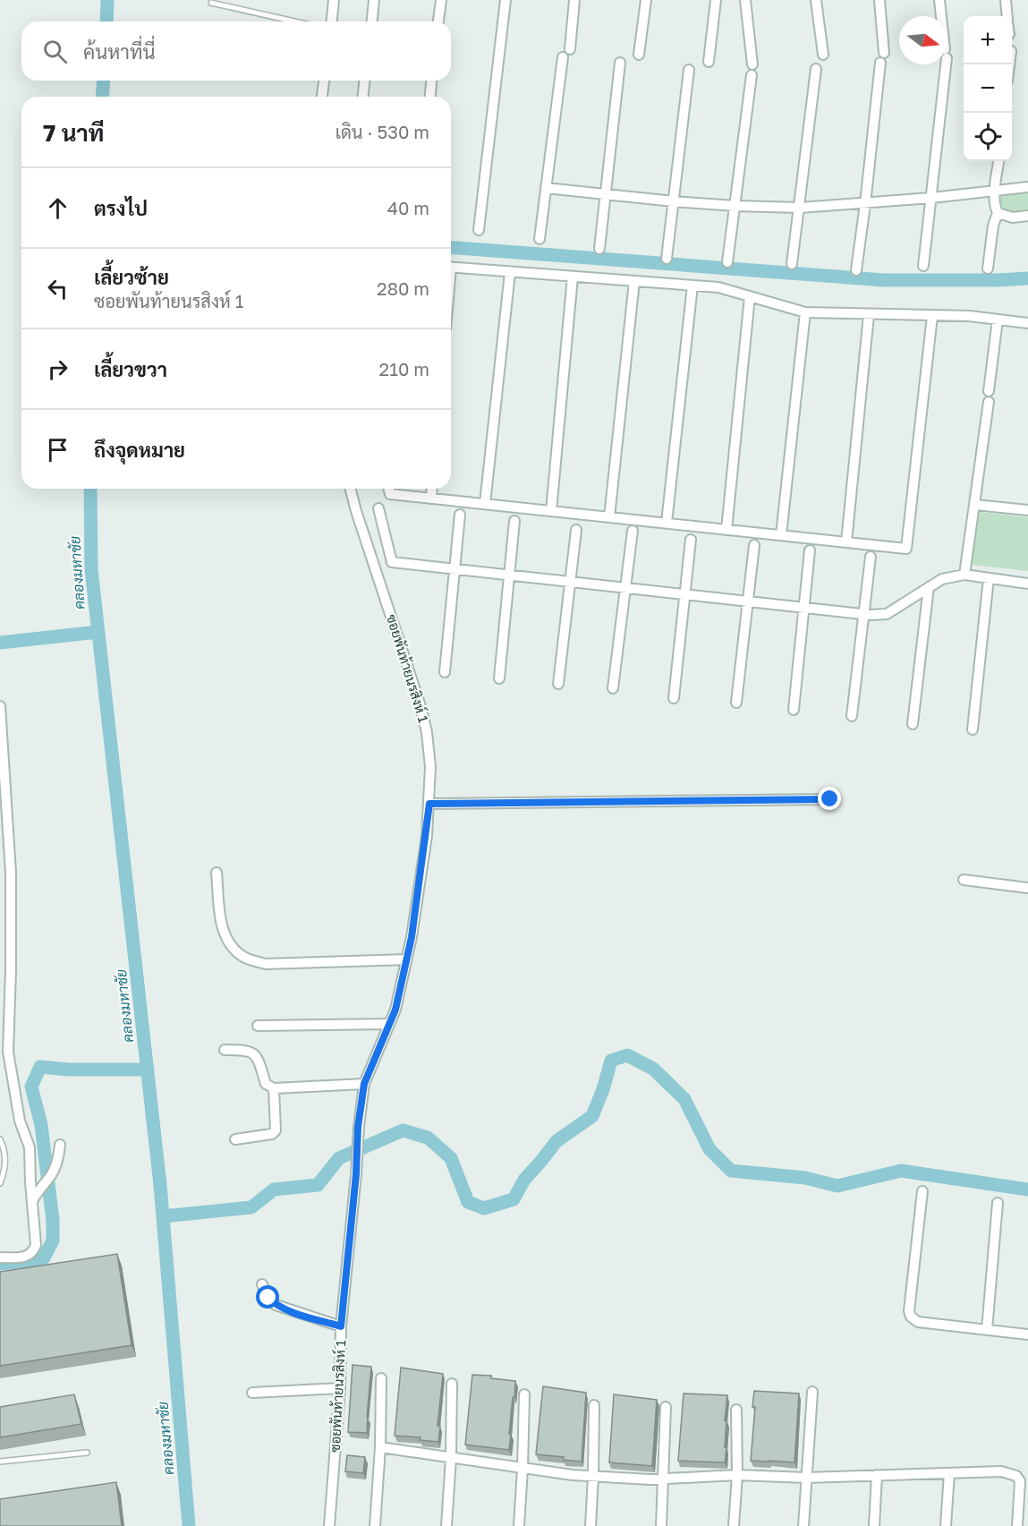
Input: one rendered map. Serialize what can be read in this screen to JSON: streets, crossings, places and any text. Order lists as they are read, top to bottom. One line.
{"streets":{"street":["ซอยพันท้ายนรสิงห์ 1"]},"water":["คลองมหาชัย"],"north":"right","page":{"map_buttons":["+","−"],"search":"ค้นหาที่นี่","heading":["7 นาที","เดิน · 530 m"],"list":[["ตรงไป","40 m"],["เลี้ยวซ้าย","ซอยพันท้ายนรสิงห์ 1","280 m"],["เลี้ยวขวา","210 m"],"ถึงจุดหมาย"]}}
